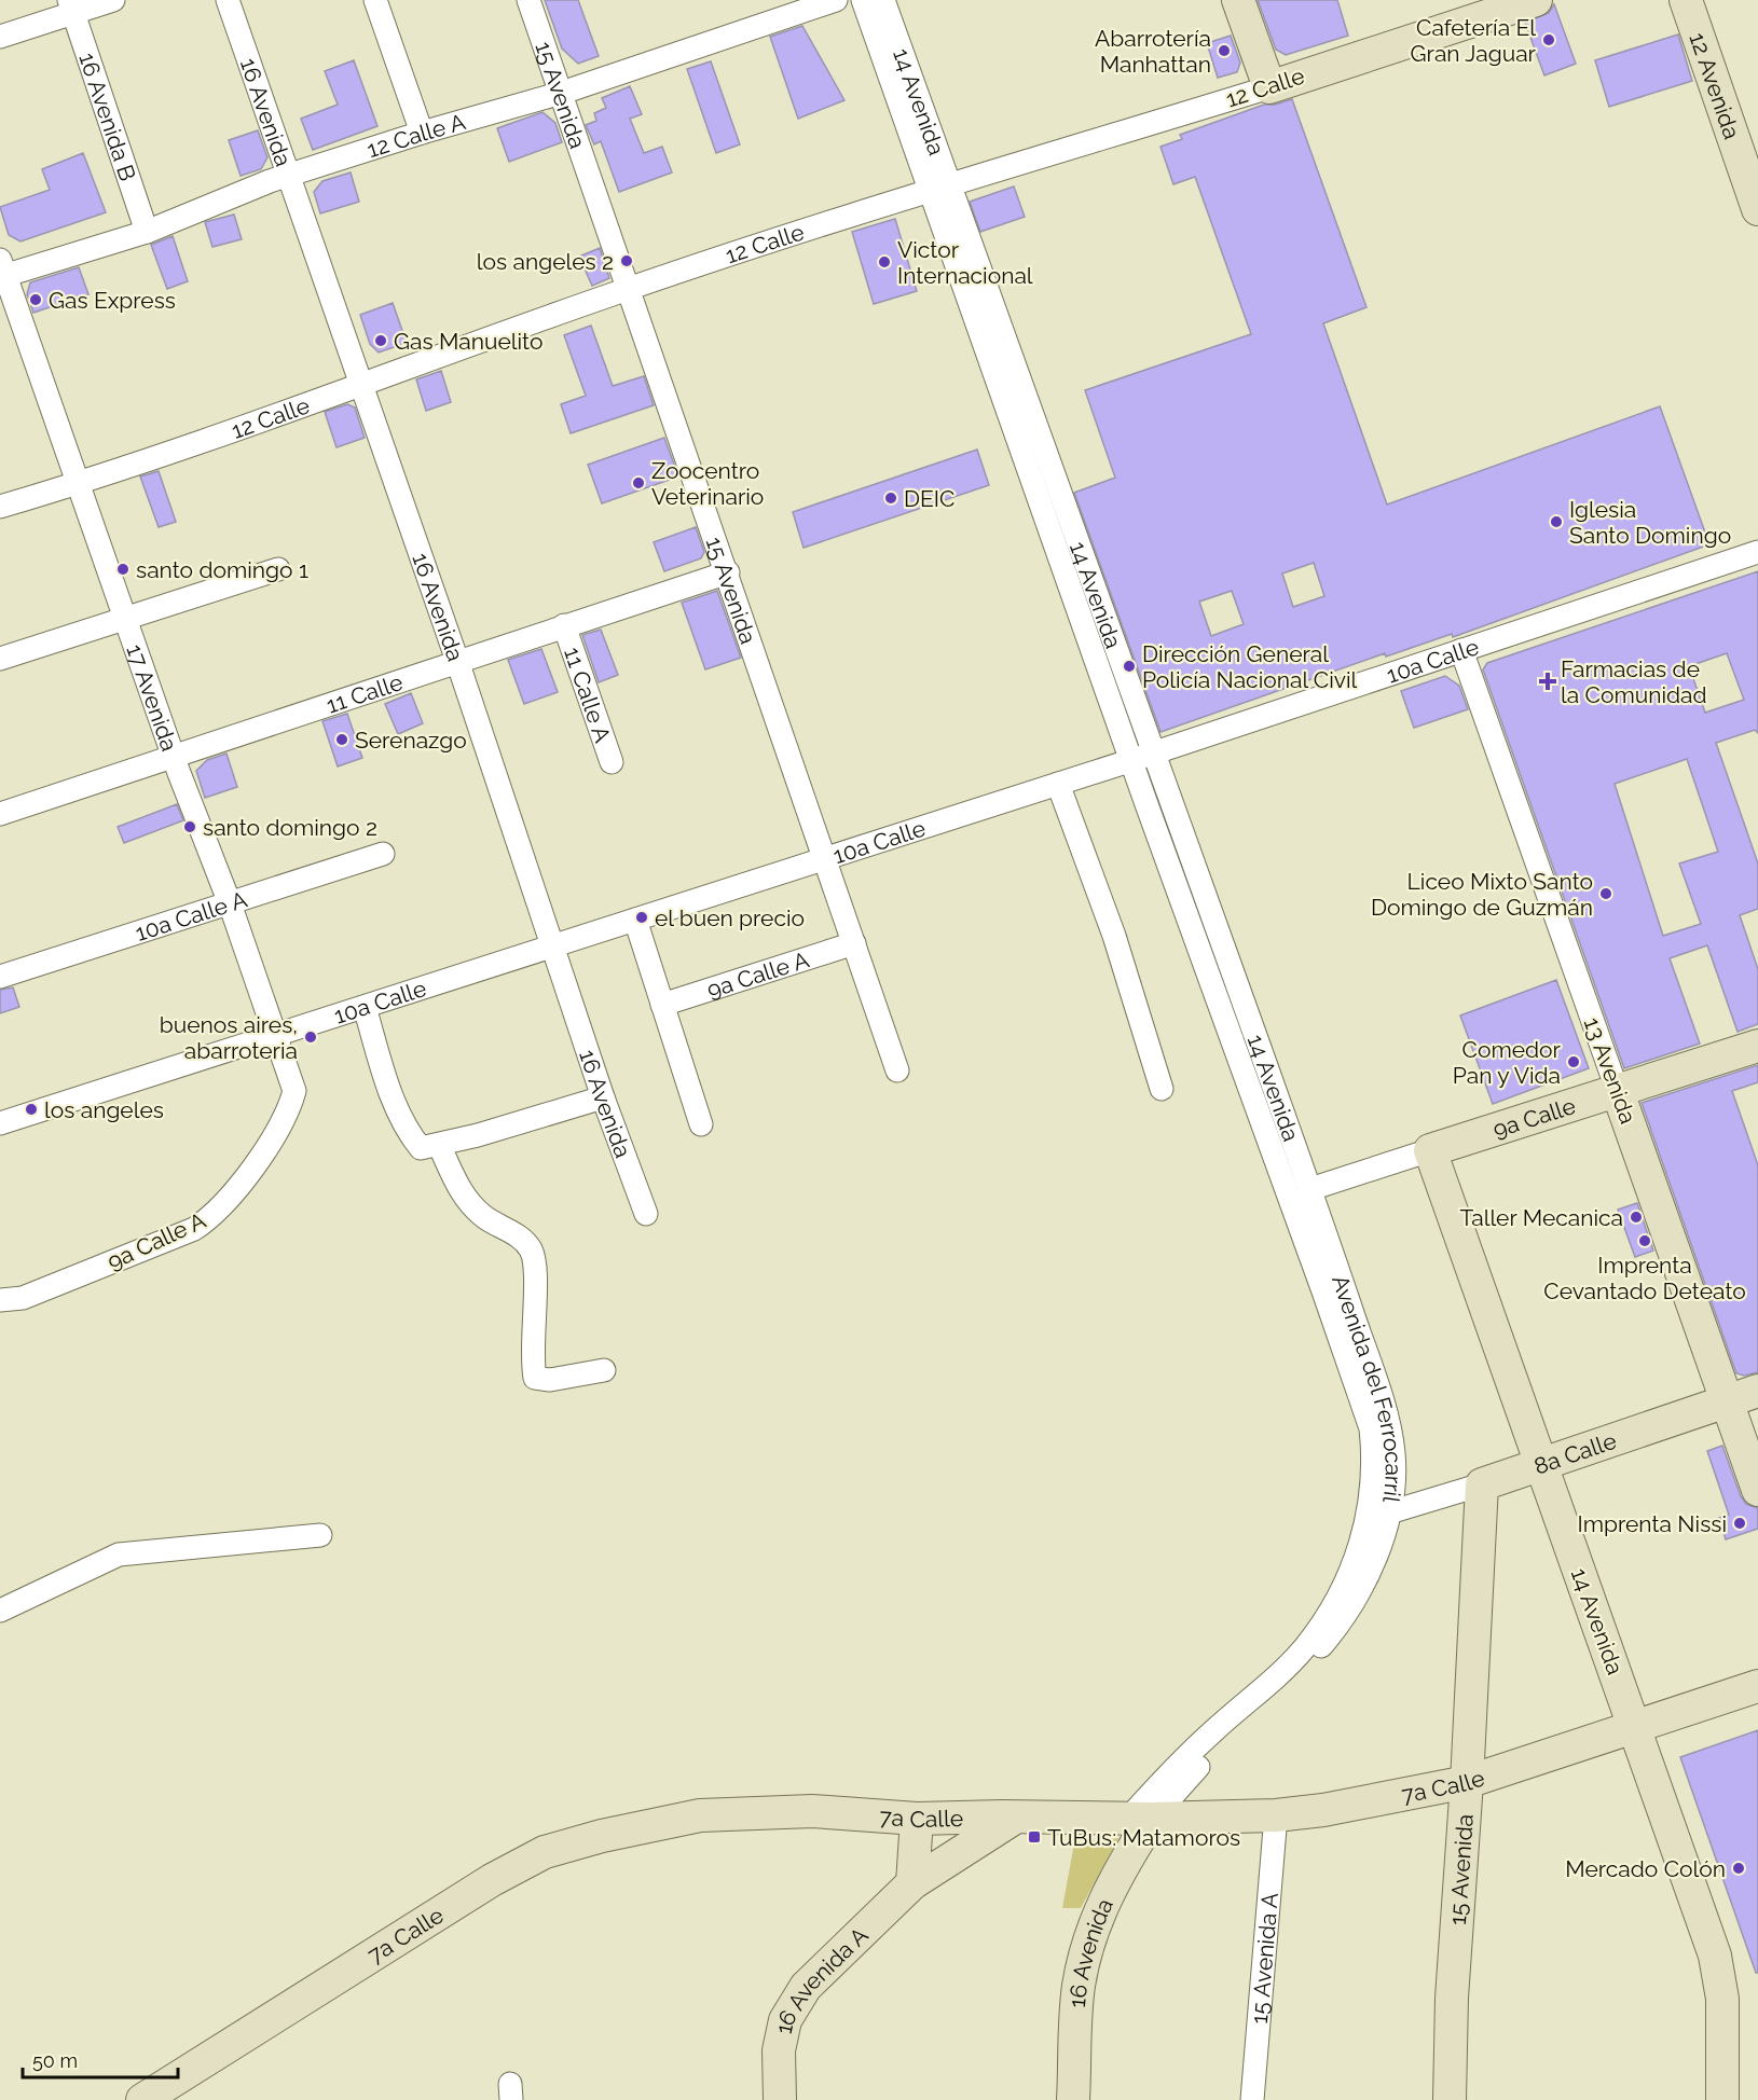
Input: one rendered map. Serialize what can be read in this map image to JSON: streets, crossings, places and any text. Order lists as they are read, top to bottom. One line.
{"streets":{"street":["12 Avenida","12 Calle","15 Avenida","14 Avenida","16 Avenida","16 Avenida B","12 Calle A","10a Calle","11 Calle","11 Calle A","17 Avenida","10a Calle A","9a Calle A","13 Avenida","9a Calle","Avenida del Ferrocarril","8a Calle","7a Calle","15 Avenida A","16 Avenida A"]},"crossings":[["12 Calle","15 Avenida"],["12 Calle","14 Avenida"],["12 Calle","16 Avenida"],["12 Calle","17 Avenida"],["15 Avenida","12 Calle A"],["15 Avenida","10a Calle"],["15 Avenida","11 Calle"],["15 Avenida","9a Calle A"],["15 Avenida","8a Calle"],["15 Avenida","7a Calle"],["14 Avenida","10a Calle"],["14 Avenida","9a Calle"],["14 Avenida","Avenida del Ferrocarril"],["14 Avenida","8a Calle"],["14 Avenida","7a Calle"],["16 Avenida","12 Calle A"],["16 Avenida","10a Calle"],["16 Avenida","11 Calle"],["16 Avenida","Avenida del Ferrocarril"],["16 Avenida","7a Calle"],["16 Avenida B","12 Calle A"],["12 Calle A","17 Avenida"],["10a Calle","17 Avenida"],["10a Calle","13 Avenida"],["11 Calle","11 Calle A"],["11 Calle","17 Avenida"],["17 Avenida","10a Calle A"],["17 Avenida","9a Calle A"],["13 Avenida","9a Calle"],["13 Avenida","8a Calle"],["9a Calle","Avenida del Ferrocarril"],["Avenida del Ferrocarril","8a Calle"],["Avenida del Ferrocarril","7a Calle"],["7a Calle","15 Avenida A"],["7a Calle","16 Avenida A"]],"places":{"other":["Cafetería El Gran Jaguar","Abarrotería Manhattan","los angeles 2","Victor Internacional","Gas Express","Gas Manuelito","Zoocentro Veterinario","DEIC","Iglesia Santo Domingo","santo domingo 1","Dirección General Policía Nacional Civil","Serenazgo","santo domingo 2","Liceo Mixto Santo Domingo de Guzmán","el buen precio","buenos aires, abarroteria","Comedor Pan y Vida","los angeles","Taller Mecanica","Imprenta Cevantado Deteato","Imprenta Nissi","Mercado Colón"],"health":["Farmacias de la Comunidad"],"transit":["TuBus: Matamoros"]},"scale_bar":"50 m"}
